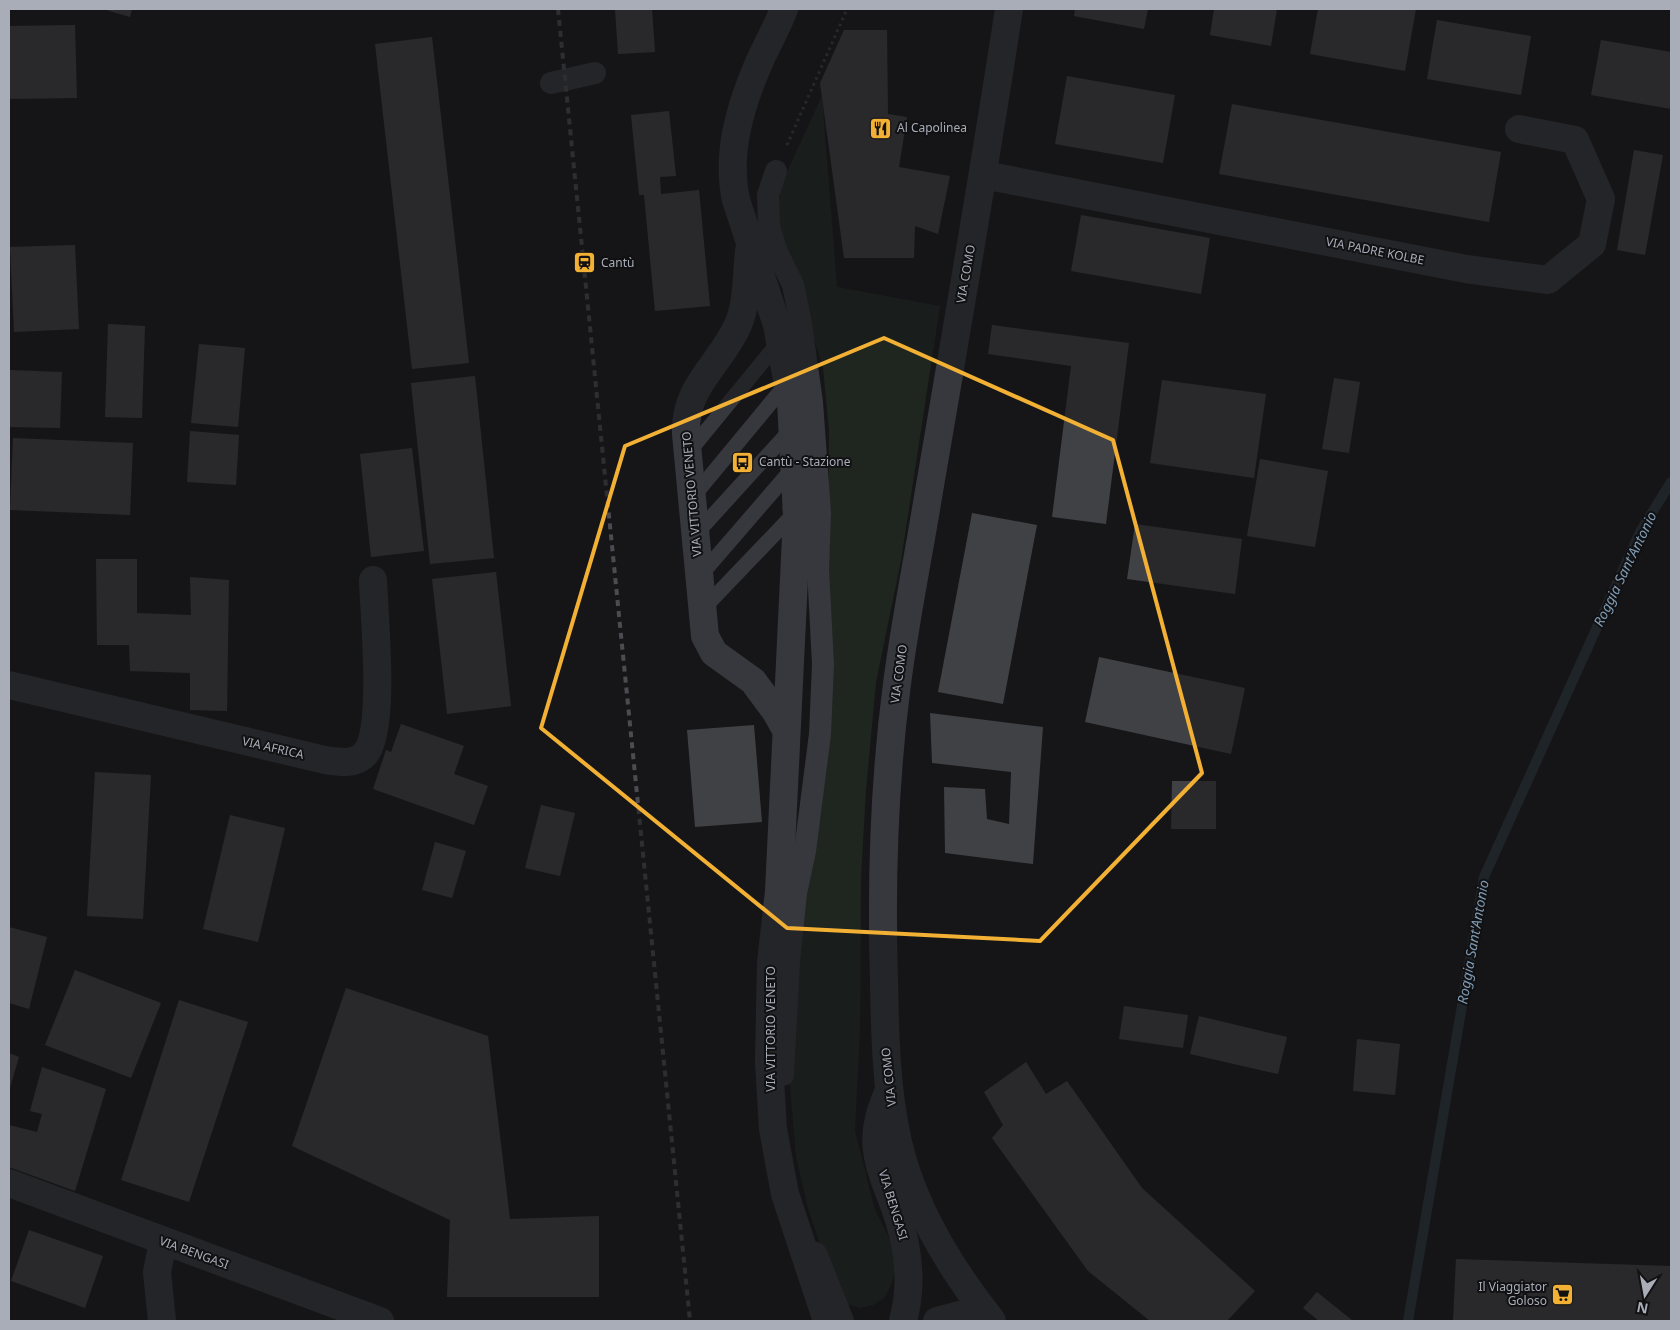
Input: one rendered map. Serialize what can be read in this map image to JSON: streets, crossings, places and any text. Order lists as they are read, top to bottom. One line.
{"streets":{"street":["VIA PADRE KOLBE","VIA COMO","VIA VITTORIO VENETO","VIA AFRICA","VIA BENGASI"]},"crossings":[["VIA PADRE KOLBE","VIA COMO"],["VIA COMO","VIA BENGASI"]],"water":["Roggia Sant'Antonio"],"places":{"restaurant":["Al Capolinea"],"station":["Cantù"],"bus stop":["Cantù - Stazione"],"supermarket":["Il Viaggiator Goloso"]},"north":"bottom"}
